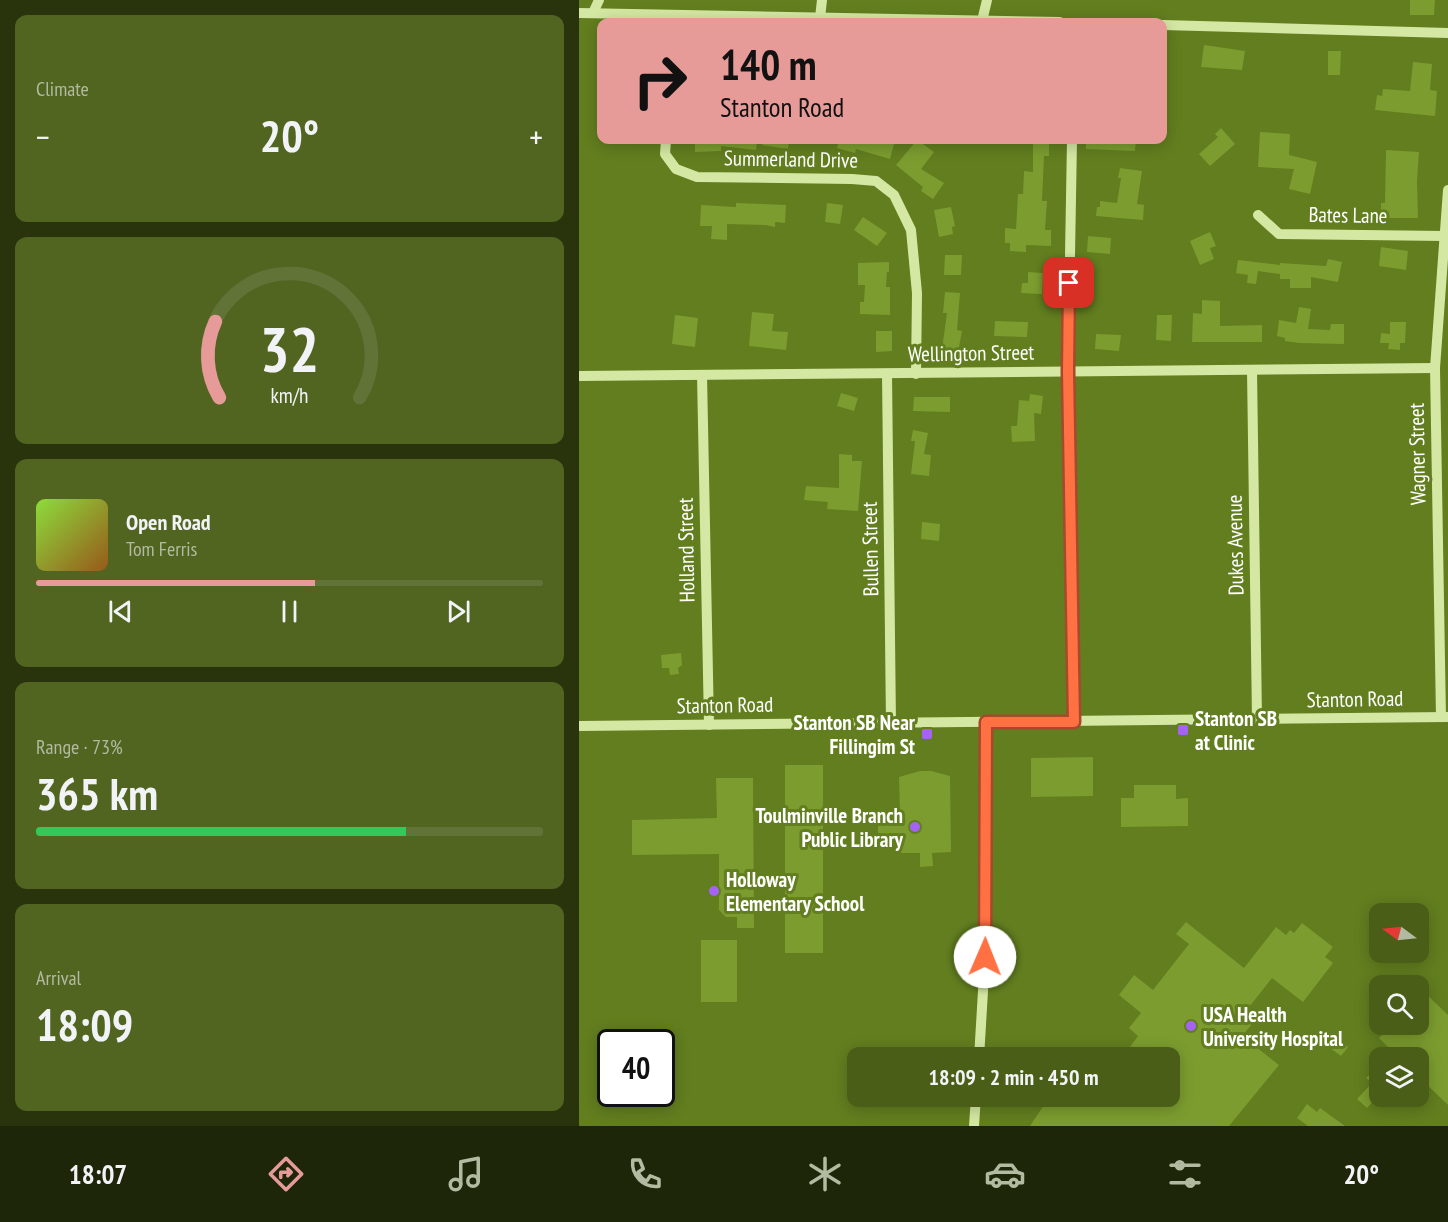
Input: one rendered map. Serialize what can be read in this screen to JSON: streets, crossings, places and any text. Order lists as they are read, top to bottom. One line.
{"streets":{"street":["Summerland Drive","Bates Lane","Wellington Street","Wagner Street","Dukes Avenue","Bullen Street","Holland Street","Stanton Road"]},"crossings":[["Summerland Drive","Wellington Street"],["Bates Lane","Wagner Street"],["Wellington Street","Wagner Street"],["Wellington Street","Dukes Avenue"],["Wellington Street","Bullen Street"],["Wellington Street","Holland Street"],["Wagner Street","Stanton Road"],["Dukes Avenue","Stanton Road"],["Bullen Street","Stanton Road"],["Holland Street","Stanton Road"]],"places":{"transit":["Stanton SB at Clinic","Stanton SB Near Fillingim St"],"other":["Toulminville Branch Public Library","Holloway Elementary School","USA Health University Hospital"]},"north":"left","page":{"tile":["Climate",["Range · 73%","365 km"],["Arrival","18:09"]],"turn":["140 m","Stanton Road"],"heat":["−","20°","+"],"song":["Open Road","Tom Ferris"],"limit":"40","trip":"18:09 · 2 min · 450 m","tabs":["18:07","20°"],"gauge":["32","km/h"]}}
